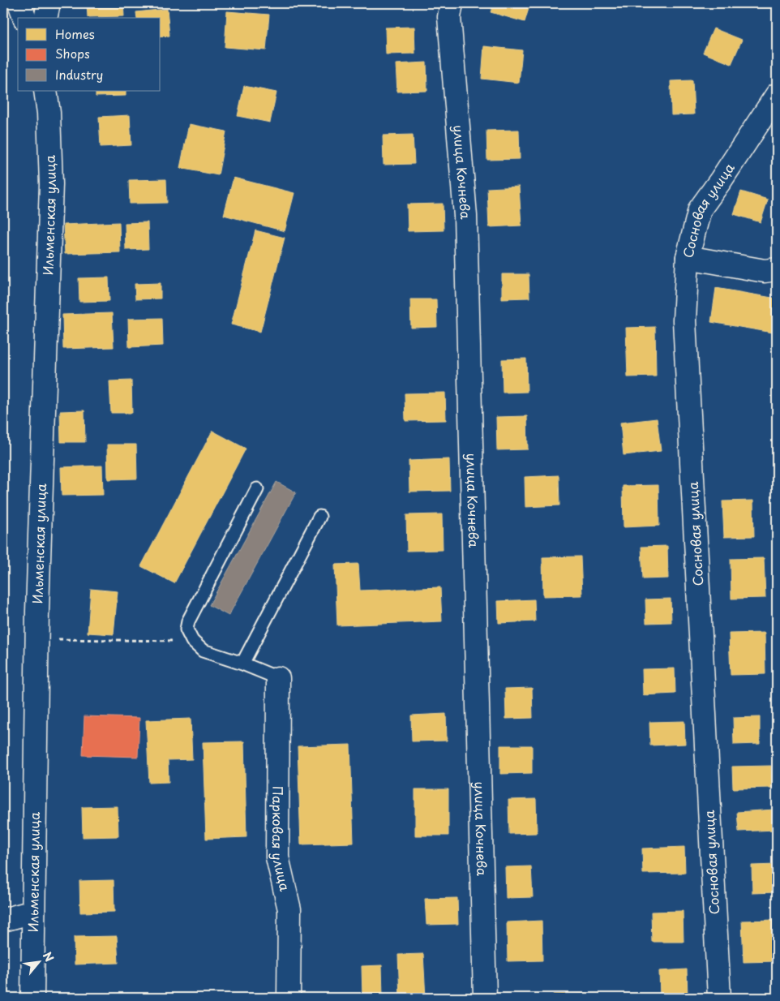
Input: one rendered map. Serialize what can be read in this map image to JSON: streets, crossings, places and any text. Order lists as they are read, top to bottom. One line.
{"streets":{"street":["улица Кочнева","Сосновая улица","Ильменская улица","Парковая улица"]},"legend":["Homes","Shops","Industry"],"north":"top right"}
